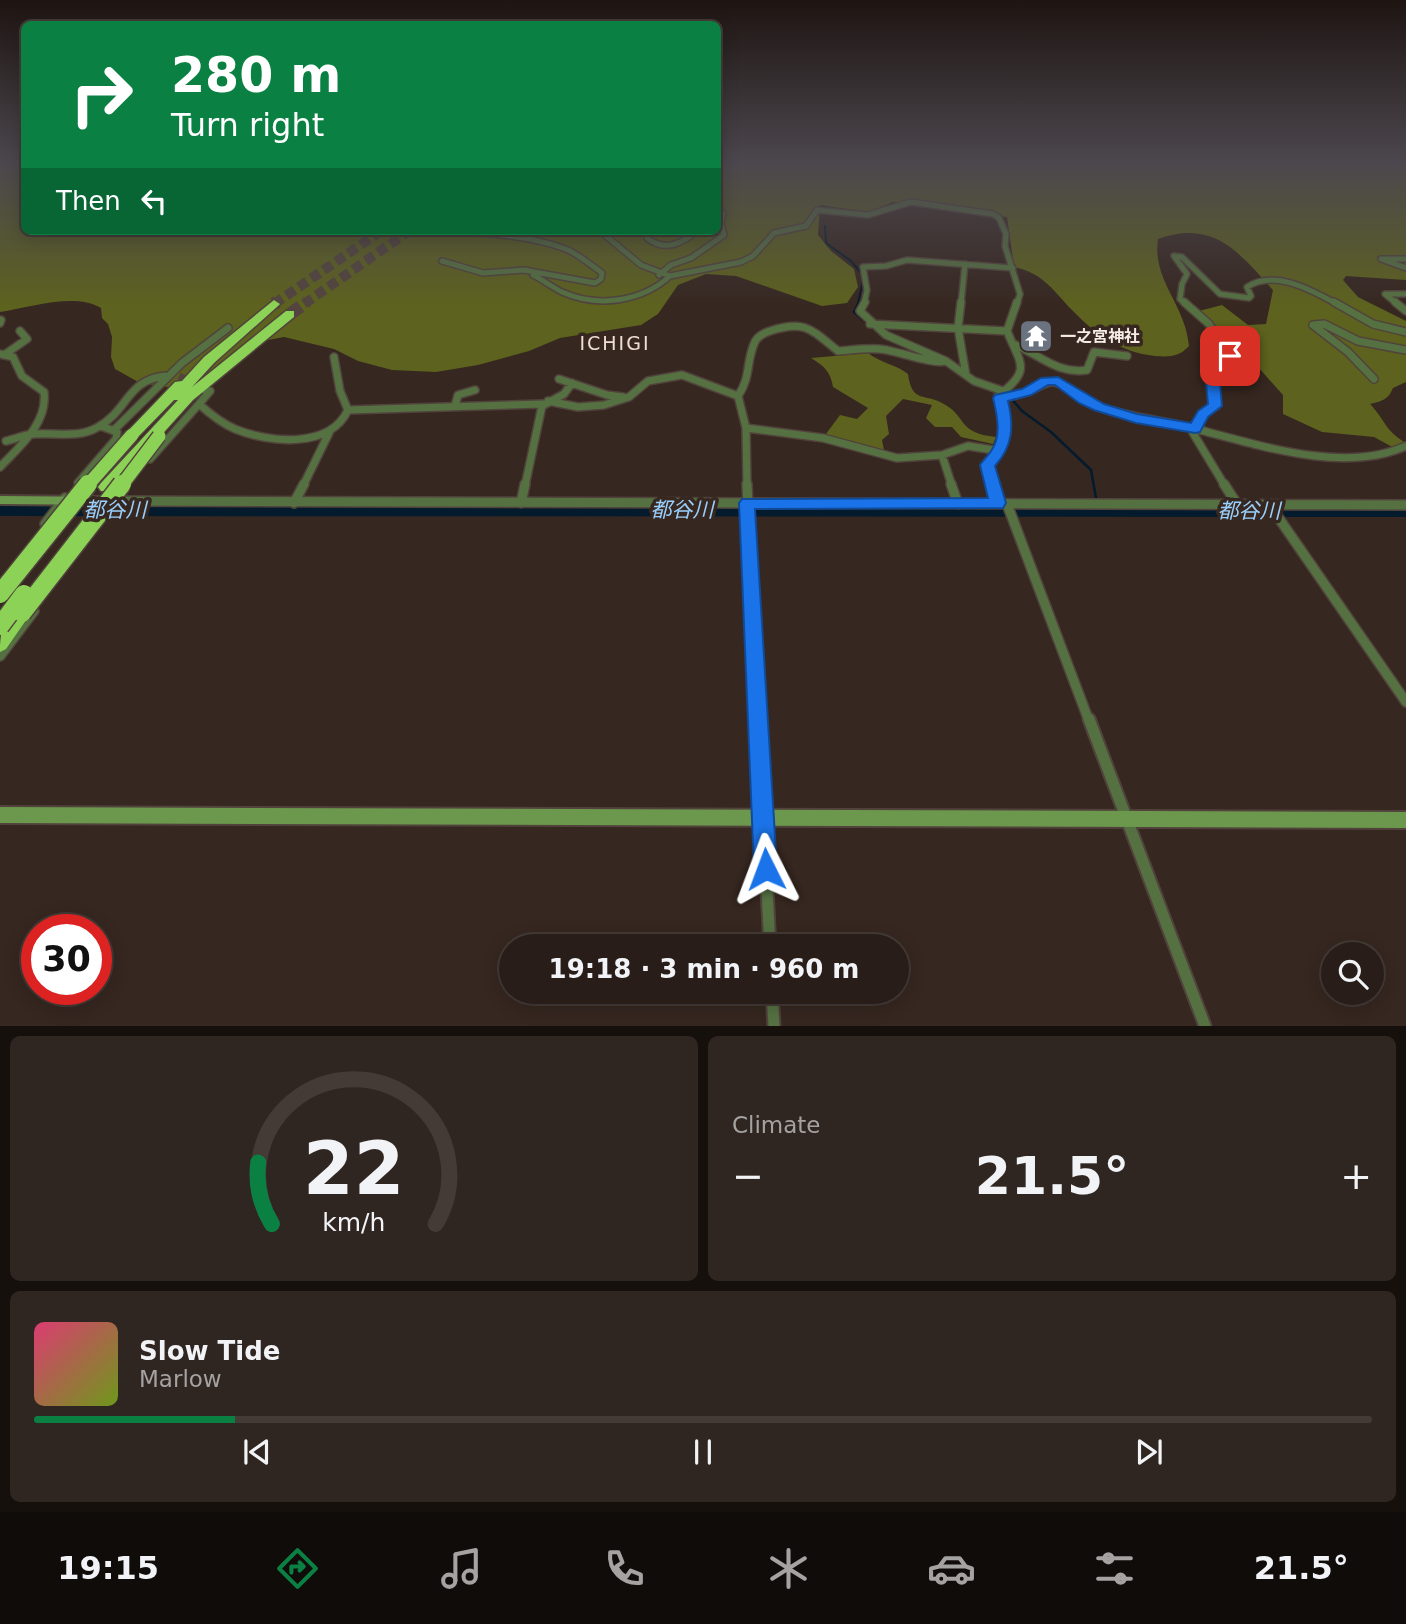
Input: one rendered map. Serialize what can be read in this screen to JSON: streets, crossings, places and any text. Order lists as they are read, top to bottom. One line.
{"districts":["ICHIGI"],"water":["都谷川"],"places":{"temple":["一之宮神社"]},"page":{"turn":["280 m","Turn right"],"then":"Then","limit":"30","trip":"19:18 · 3 min · 960 m","tile":"Climate","heat":["−","21.5°","+"],"song":["Slow Tide","Marlow"],"tabs":["19:15","21.5°"],"gauge":["22","km/h"]}}
